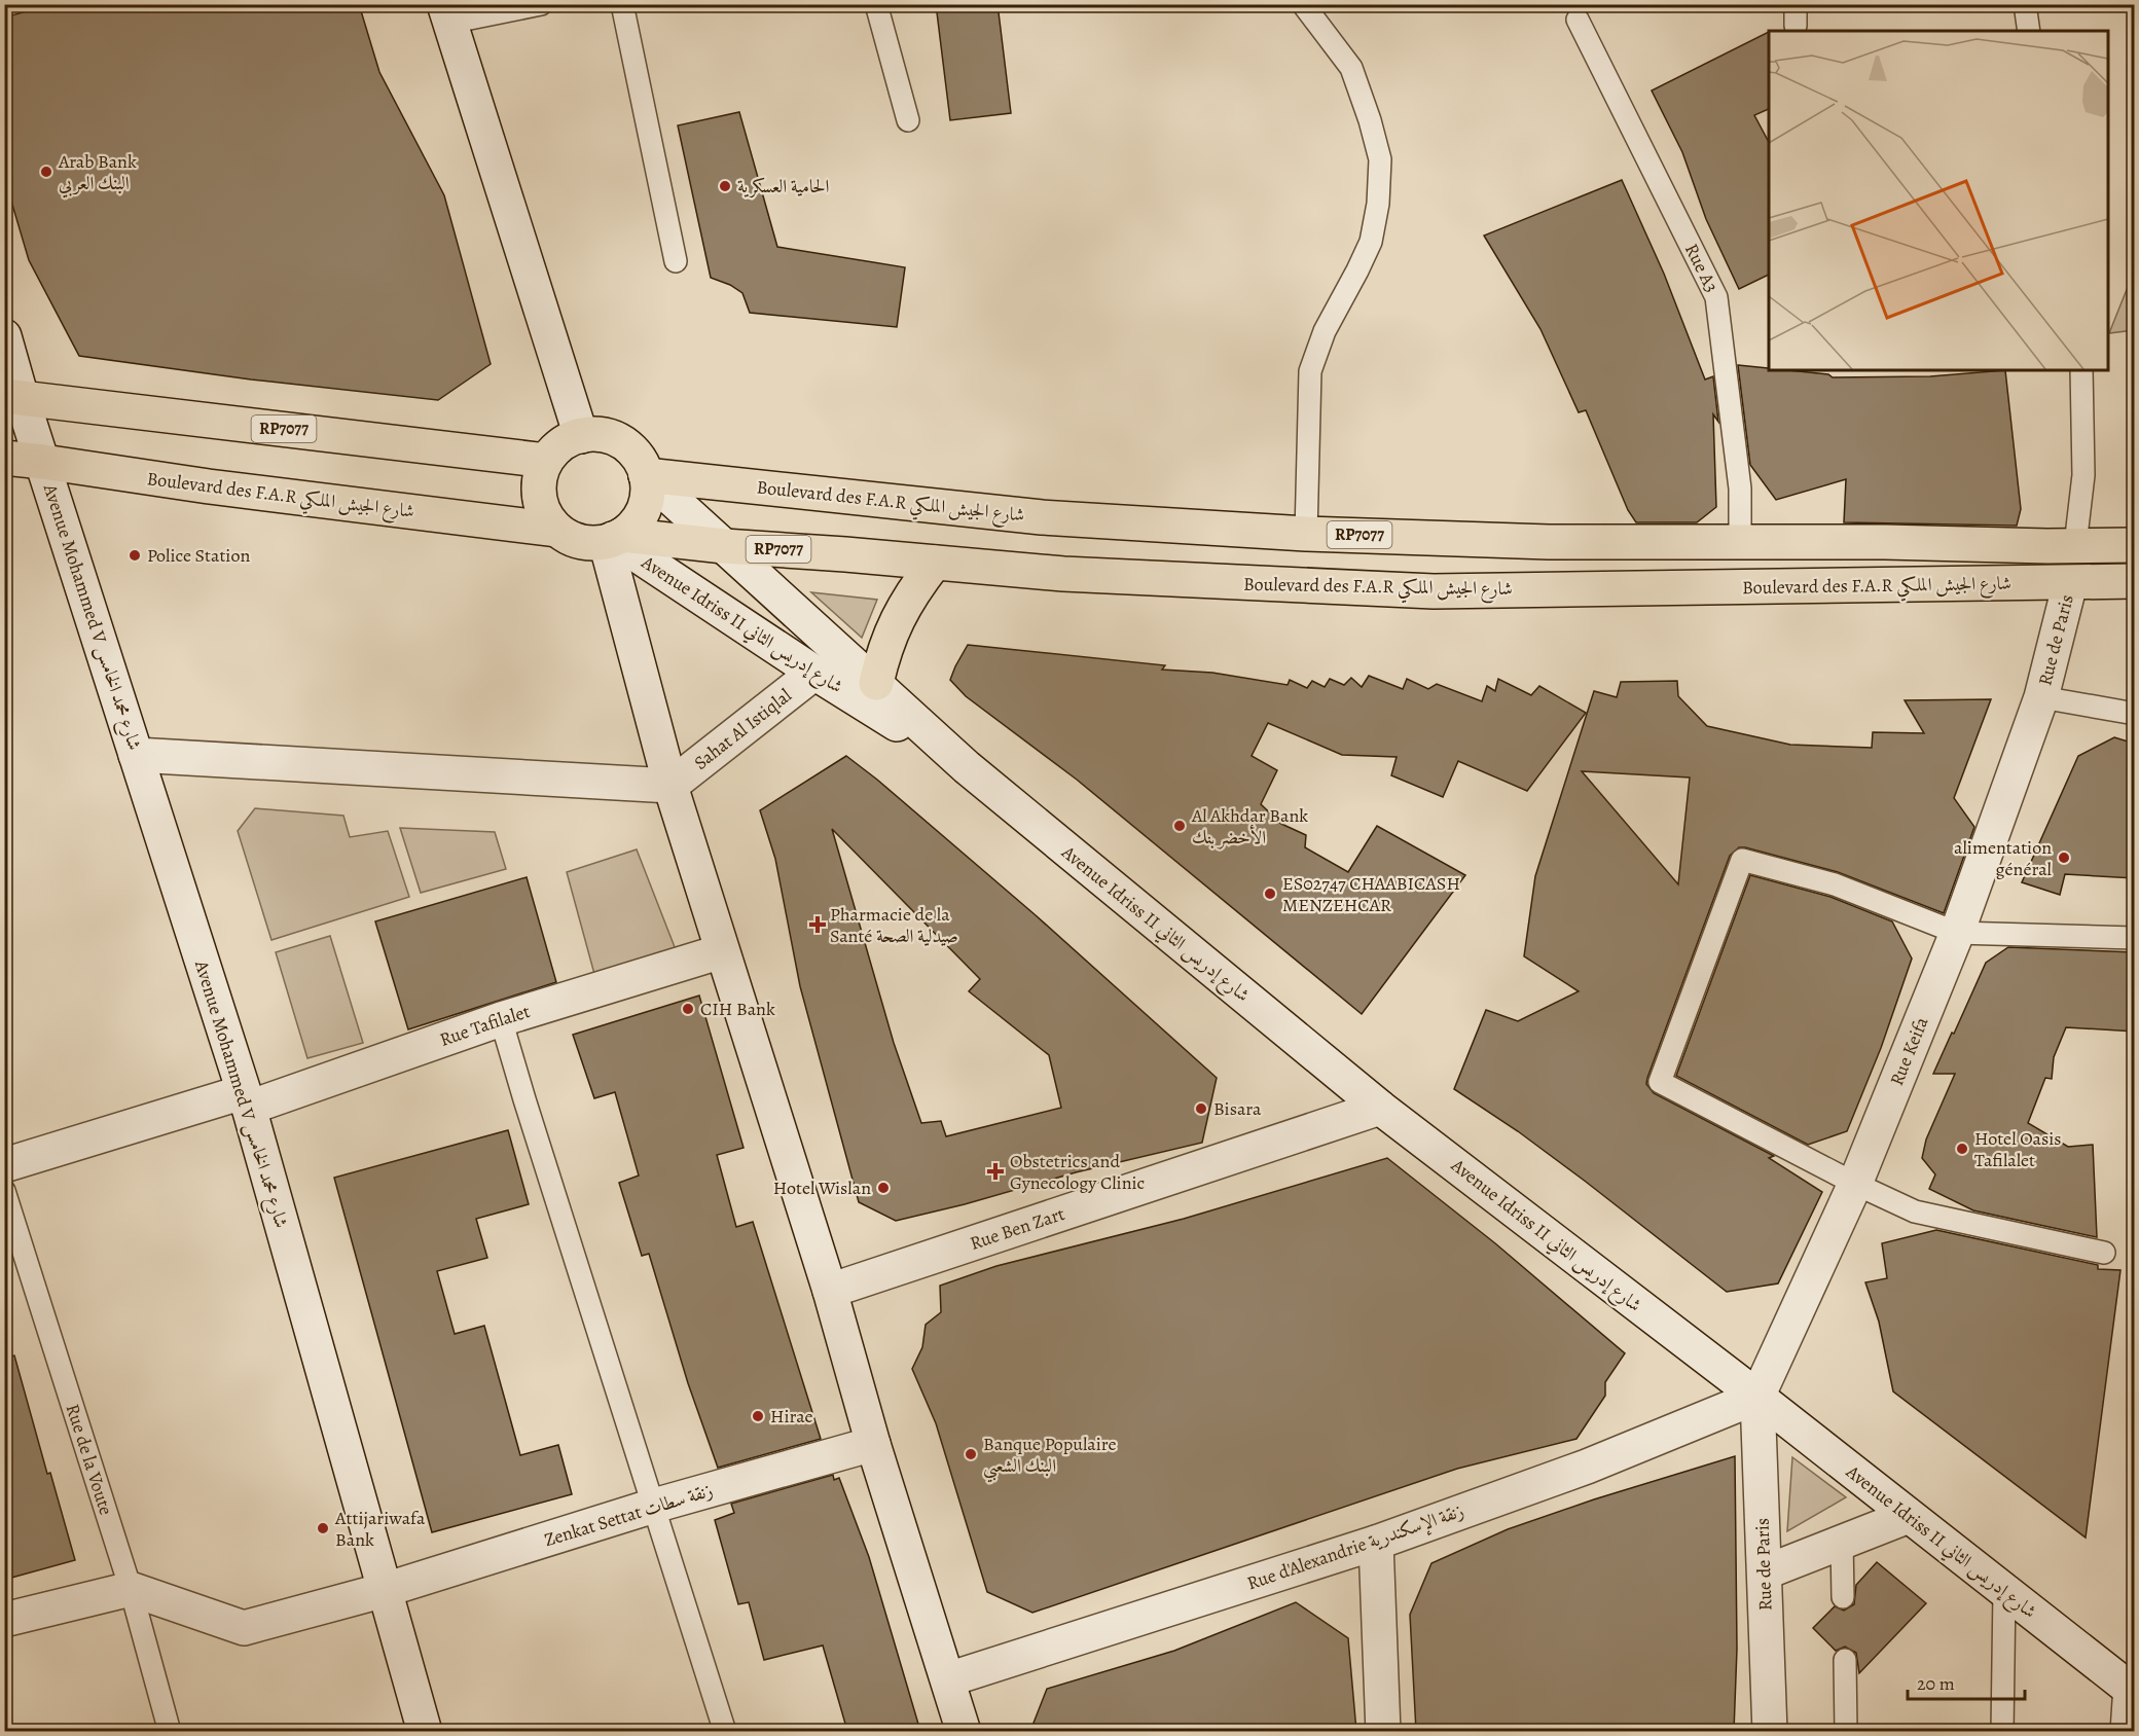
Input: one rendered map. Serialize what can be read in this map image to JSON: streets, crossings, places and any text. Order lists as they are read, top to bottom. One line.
{"streets":{"main road":["RP7077","Boulevard des F.A.R شارع الجيش الملكي"],"street":["Avenue Mohammed V شارع محمد الخامس","Avenue Idriss II شارع إدريس الثاني","Rue de Paris","Sahat Al Istiqlal","Rue Tafilalet","Rue Keifa","Rue Ben Zart","Zenkat Settat زنقة سطات","Rue d'Alexandrie زنقة الإسكندرية"],"lane":["Rue A3","Rue de la Voute"]},"crossings":[["Rue A3","Boulevard des F.A.R شارع الجيش الملكي"],["RP7077","Boulevard des F.A.R شارع الجيش الملكي"],["RP7077","Avenue Mohammed V شارع محمد الخامس"],["RP7077","Avenue Idriss II شارع إدريس الثاني"],["Boulevard des F.A.R شارع الجيش الملكي","Avenue Mohammed V شارع محمد الخامس"],["Boulevard des F.A.R شارع الجيش الملكي","Avenue Idriss II شارع إدريس الثاني"],["Boulevard des F.A.R شارع الجيش الملكي","Rue de Paris"],["Avenue Mohammed V شارع محمد الخامس","Rue Tafilalet"],["Avenue Mohammed V شارع محمد الخامس","Zenkat Settat زنقة سطات"],["Avenue Idriss II شارع إدريس الثاني","Rue de Paris"],["Avenue Idriss II شارع إدريس الثاني","Sahat Al Istiqlal"],["Avenue Idriss II شارع إدريس الثاني","Rue Keifa"],["Avenue Idriss II شارع إدريس الثاني","Rue Ben Zart"],["Avenue Idriss II شارع إدريس الثاني","Rue d'Alexandrie زنقة الإسكندرية"],["Rue de Paris","Rue Keifa"],["Rue de Paris","Rue d'Alexandrie زنقة الإسكندرية"],["Rue Keifa","Rue d'Alexandrie زنقة الإسكندرية"],["Rue de la Voute","Zenkat Settat زنقة سطات"]],"places":{"other":["Arab Bank البنك العربي","الحامية العسكرية","Police Station","Al Akhdar Bank الأخضر بنك","alimentation général","ES02747 CHAABICASH MENZEHCAR","CIH Bank","Bisara","Hotel Oasis Tafilalet","Hotel Wislan","Hirae","Banque Populaire البنك الشعبي","Attijariwafa Bank"],"health":["Pharmacie de la Santé صيدلية الصحة","Obstetrics and Gynecology Clinic"]},"scale_bar":"20 m"}
